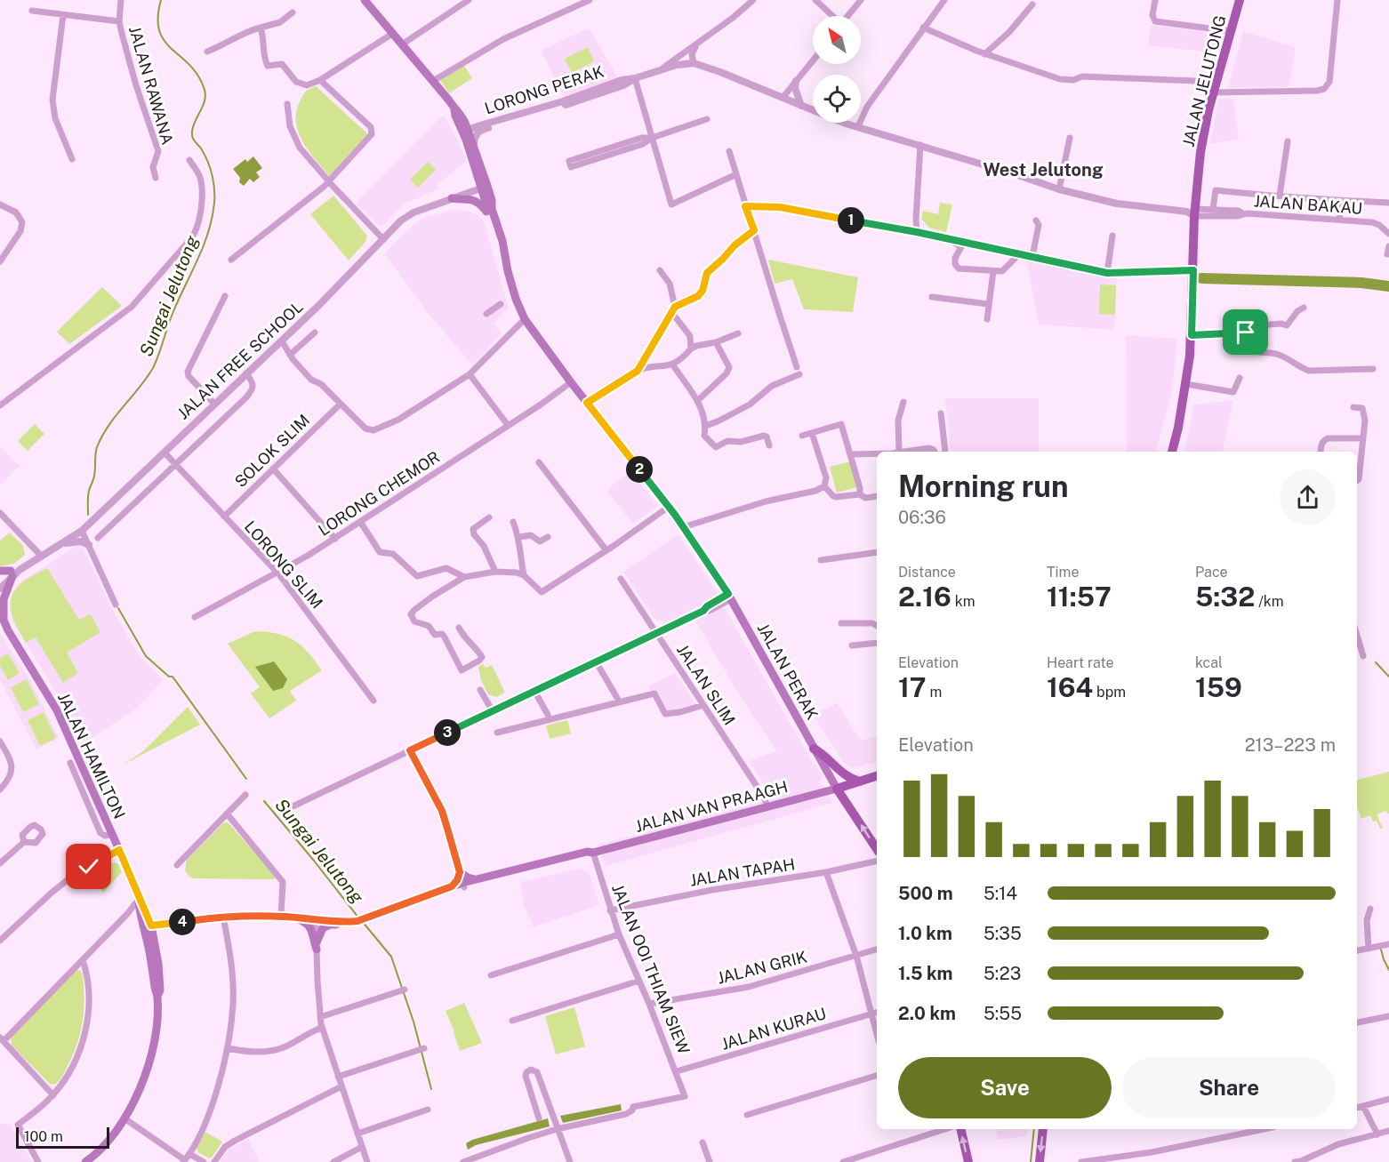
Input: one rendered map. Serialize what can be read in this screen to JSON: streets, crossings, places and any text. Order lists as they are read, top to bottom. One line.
{"streets":{"main road":["JALAN JELUTONG","JALAN PERAK","JALAN HAMILTON","JALAN VAN PRAAGH"],"street":["JALAN RAWANA","LORONG PERAK","JALAN BAKAU","JALAN FREE SCHOOL","SOLOK SLIM","LORONG CHEMOR","LORONG SLIM","JALAN SLIM","JALAN TAPAH","JALAN GRIK","JALAN OOI THIAM SIEW","JALAN KURAU"]},"crossings":[["JALAN JELUTONG","LORONG PERAK"],["JALAN JELUTONG","JALAN BAKAU"],["LORONG PERAK","JALAN BAKAU"],["LORONG PERAK","JALAN PERAK"],["JALAN FREE SCHOOL","LORONG SLIM"],["JALAN FREE SCHOOL","JALAN PERAK"],["SOLOK SLIM","LORONG SLIM"],["LORONG CHEMOR","LORONG SLIM"],["LORONG CHEMOR","JALAN PERAK"],["JALAN PERAK","JALAN VAN PRAAGH"],["JALAN SLIM","JALAN VAN PRAAGH"],["JALAN HAMILTON","JALAN VAN PRAAGH"],["JALAN VAN PRAAGH","JALAN OOI THIAM SIEW"],["JALAN TAPAH","JALAN OOI THIAM SIEW"],["JALAN GRIK","JALAN OOI THIAM SIEW"],["JALAN OOI THIAM SIEW","JALAN KURAU"]],"districts":["West Jelutong"],"water":["Sungai Jelutong"],"scale_bar":"100 m","north":"top left","page":{"pins":["1","2","3","4"],"heading":["Morning run","06:36"],"stats":[["Distance","2.16 km"],["Time","11:57"],["Pace","5:32 /km"],["Elevation","17 m"],["Heart rate","164 bpm"],["kcal","159"]],"chart":["Elevation","213–223 m"],"list":[{"name":"500 m","note":"5:14"},{"name":"1.0 km","note":"5:35"},{"name":"1.5 km","note":"5:23"},{"name":"2.0 km","note":"5:55"}],"buttons":["Save","Share"],"scale":"100 m"}}
